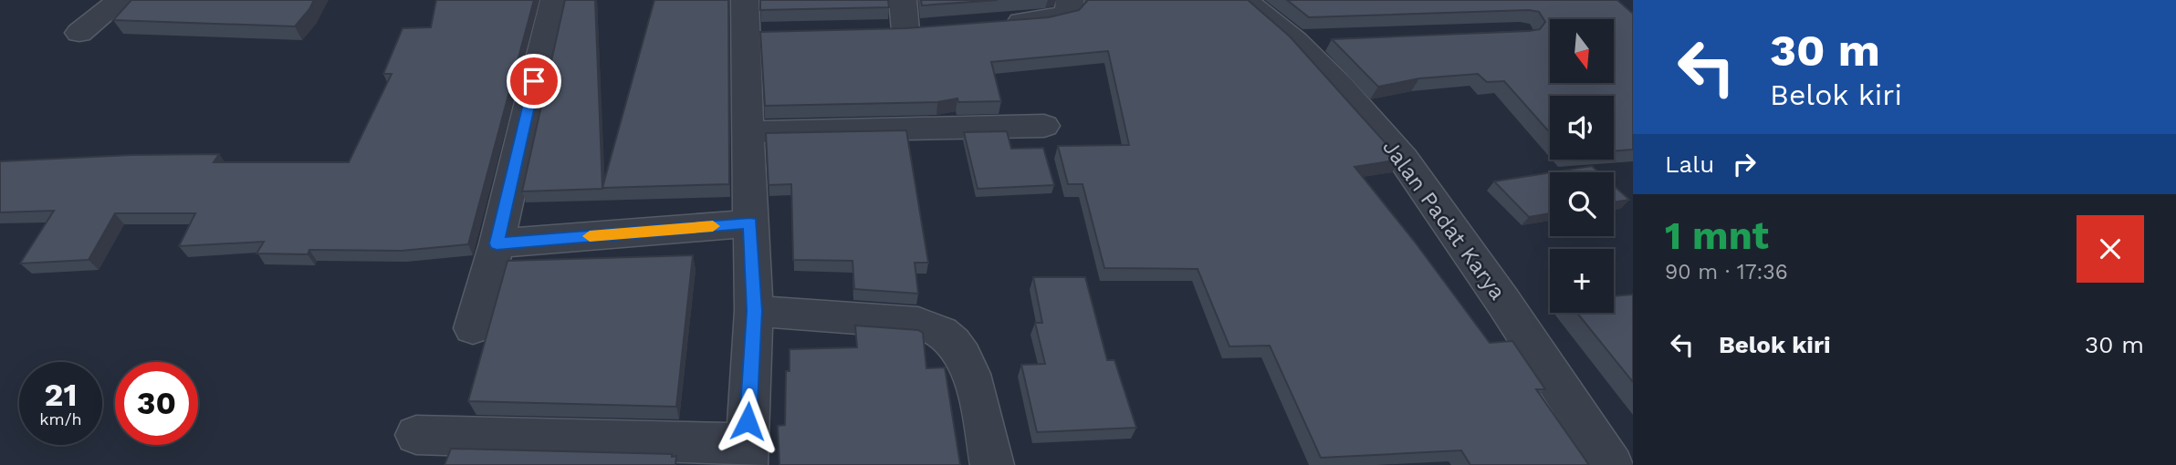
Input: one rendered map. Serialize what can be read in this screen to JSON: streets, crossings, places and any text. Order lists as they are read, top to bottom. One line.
{"streets":{"street":["Jalan Padat Karya"]},"north":"bottom","page":{"turn":["30 m","Belok kiri"],"map_buttons":"+","then":"Lalu","heading":["1 mnt","90 m · 17:36"],"list":[{"name":"Belok kiri","value":"30 m"}],"speed":"21 km/h","limit":"30"}}
